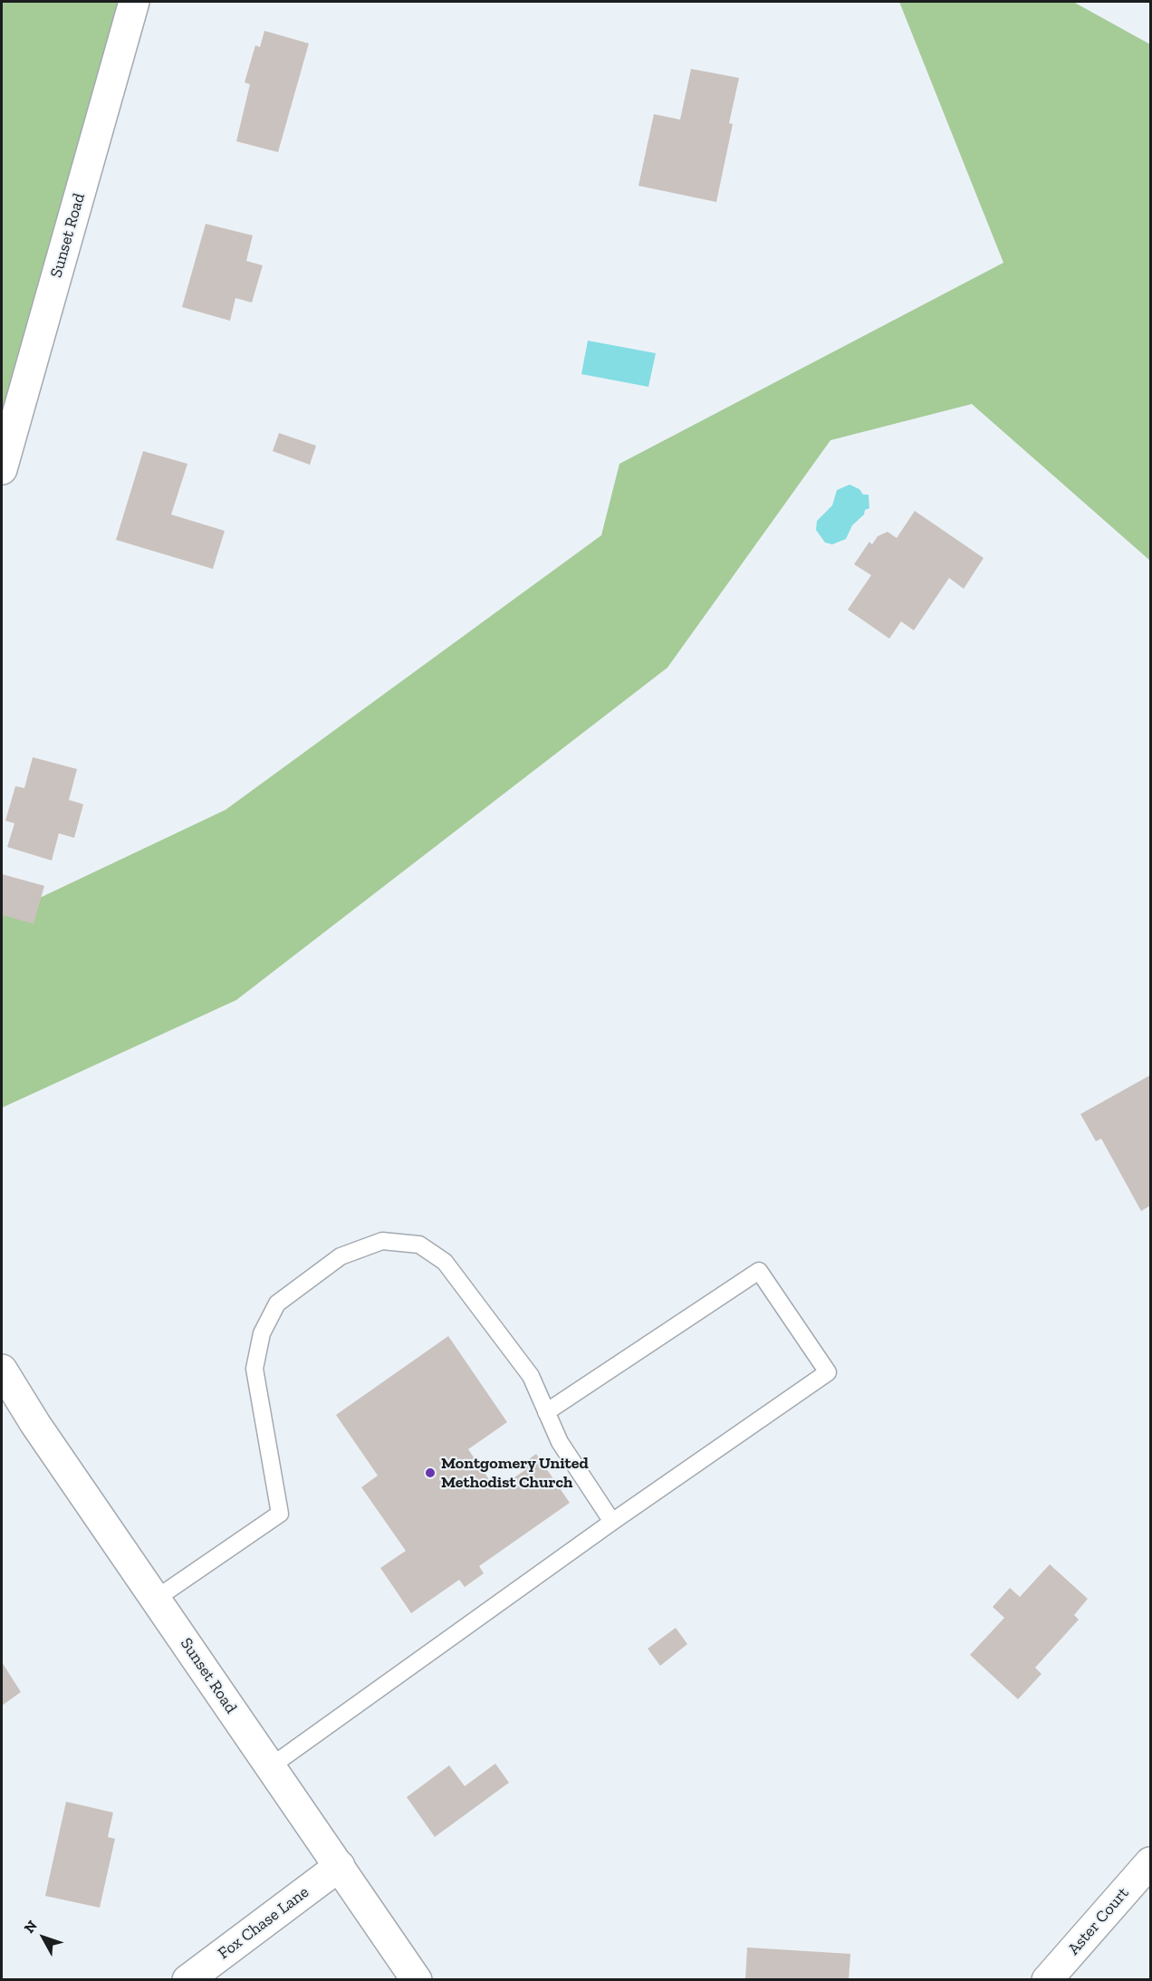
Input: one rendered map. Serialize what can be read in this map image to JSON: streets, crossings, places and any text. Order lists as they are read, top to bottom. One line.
{"streets":{"street":["Sunset Road","Aster Court","Fox Chase Lane"]},"crossings":[["Sunset Road","Fox Chase Lane"]],"places":["Montgomery United Methodist Church"],"north":"top left"}
